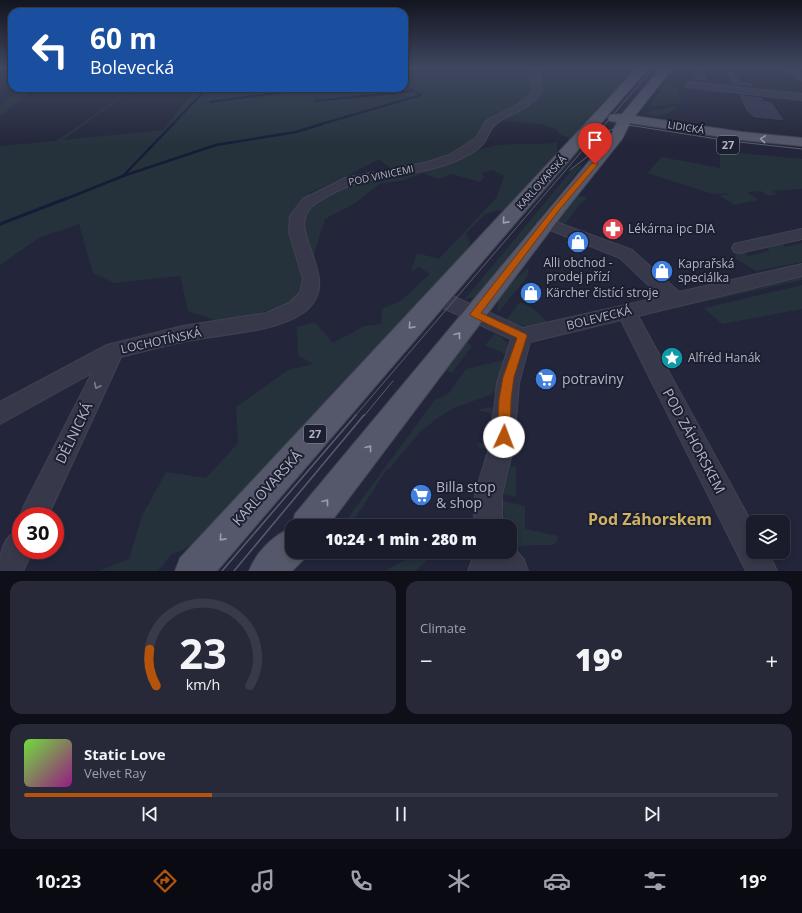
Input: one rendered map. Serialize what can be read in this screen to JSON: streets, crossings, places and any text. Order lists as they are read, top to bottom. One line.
{"streets":{"main road":["LIDICKÁ","27","KARLOVARSKÁ"],"street":["POD VINICEMI","BOLEVECKÁ","LOCHOTÍNSKÁ","DĚLNICKÁ","POD ZÁHORSKEM"]},"crossings":[["LIDICKÁ","KARLOVARSKÁ"],["POD VINICEMI","LOCHOTÍNSKÁ"],["BOLEVECKÁ","POD ZÁHORSKEM"],["LOCHOTÍNSKÁ","DĚLNICKÁ"]],"one_way":["DĚLNICKÁ"],"districts":["Pod Záhorskem"],"places":{"pharmacy":["Lékárna ipc DIA"],"shop":["Alli obchod - prodej přízí","Kaprařská speciálka","Kärcher čistící stroje"],"place":["Alfréd Hanák"],"supermarket":["potraviny","Billa stop & shop"]},"page":{"turn":["60 m","Bolevecká"],"limit":"30","trip":"10:24 · 1 min · 280 m","tile":"Climate","heat":["−","19°","+"],"song":["Static Love","Velvet Ray"],"tabs":["10:23","19°"],"gauge":["23","km/h"]}}
